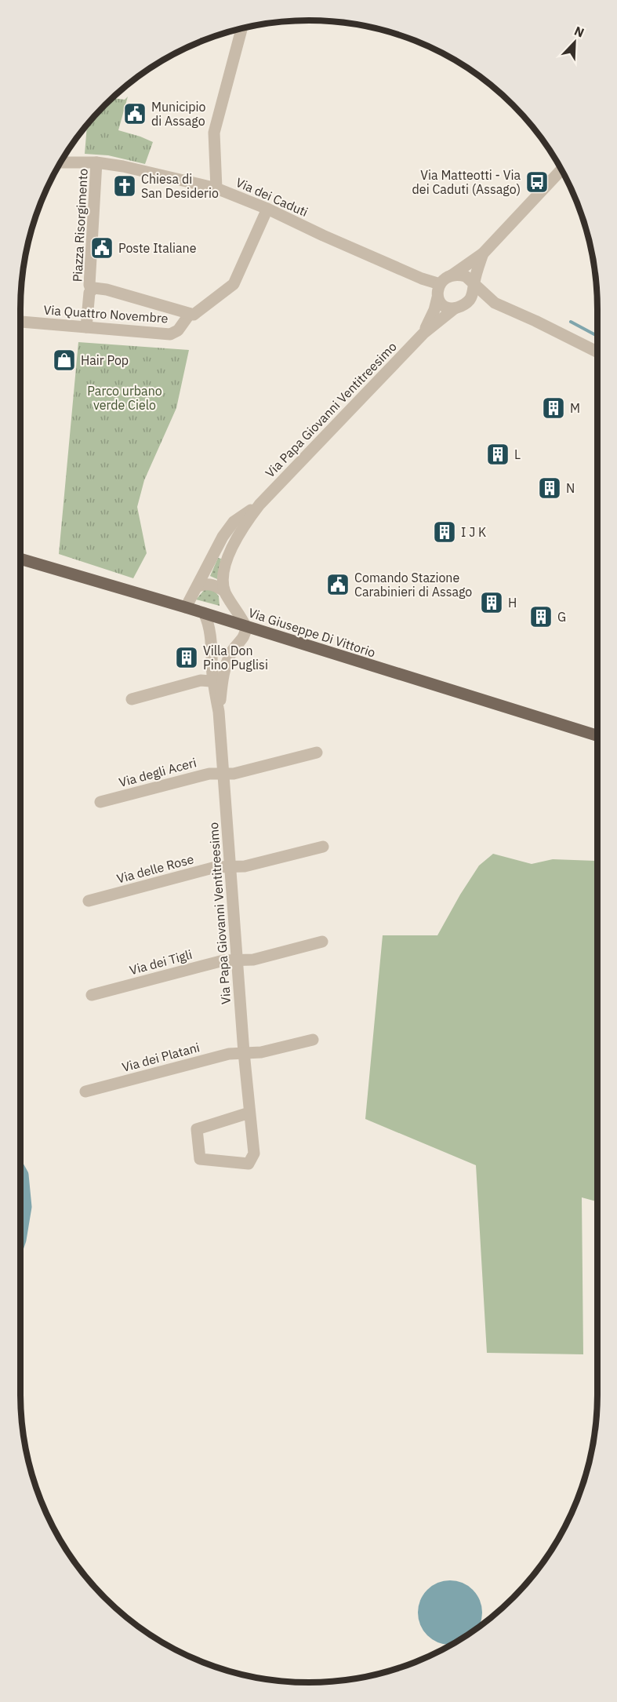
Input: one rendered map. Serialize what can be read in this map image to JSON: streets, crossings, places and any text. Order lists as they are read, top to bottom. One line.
{"streets":{"main road":["Via Giuseppe Di Vittorio"],"street":["Via dei Caduti","Piazza Risorgimento","Via Quattro Novembre","Via Papa Giovanni Ventitreesimo","Via degli Aceri","Via delle Rose","Via dei Tigli","Via dei Platani"]},"crossings":[["Via dei Caduti","Piazza Risorgimento"],["Via dei Caduti","Via Papa Giovanni Ventitreesimo"],["Piazza Risorgimento","Via Quattro Novembre"],["Via Papa Giovanni Ventitreesimo","Via Giuseppe Di Vittorio"],["Via Papa Giovanni Ventitreesimo","Via degli Aceri"],["Via Papa Giovanni Ventitreesimo","Via delle Rose"],["Via Papa Giovanni Ventitreesimo","Via dei Tigli"],["Via Papa Giovanni Ventitreesimo","Via dei Platani"]],"parks":["Parco urbano verde Cielo"],"places":{"public building":["Municipio di Assago","Poste Italiane","Comando Stazione Carabinieri di Assago"],"bus stop":["Via Matteotti - Via dei Caduti (Assago)"],"church":["Chiesa di San Desiderio"],"shop":["Hair Pop"],"building":["M","L","N","I J K","H","G","Villa Don Pino Puglisi"]},"north":"top right"}
